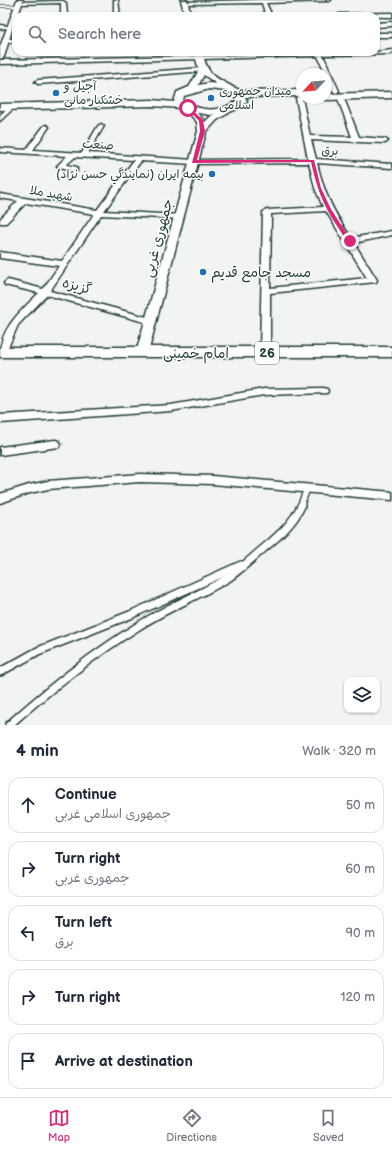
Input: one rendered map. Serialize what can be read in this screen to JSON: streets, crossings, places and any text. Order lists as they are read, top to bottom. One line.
{"streets":{"main road":["امام خمینی","26"],"street":["صنعت","برق","شهید ملا","جمهوری غربی","گزیزه"]},"crossings":[["صنعت","برق"],["صنعت","جمهوری غربی"],["برق","جمهوری غربی"],["شهید ملا","جمهوری غربی"],["جمهوری غربی","گزیزه"],["جمهوری غربی","امام خمینی"],["گزیزه","امام خمینی"]],"places":["آجیل و خشکبار مانی","میدان جمهوری اسلامی","بيمه ايران (نمايندگي حسن نژاد)","مسجد جامع قدیم"],"north":"bottom left","page":{"search":"Search here","heading":["4 min","Walk · 320 m"],"list":[["Continue","جمهوری اسلامی غربی","50 m"],["Turn right","جمهوری غربی","60 m"],["Turn left","برق","90 m"],["Turn right","120 m"],"Arrive at destination"],"nav":["Map","Directions","Saved"]}}
